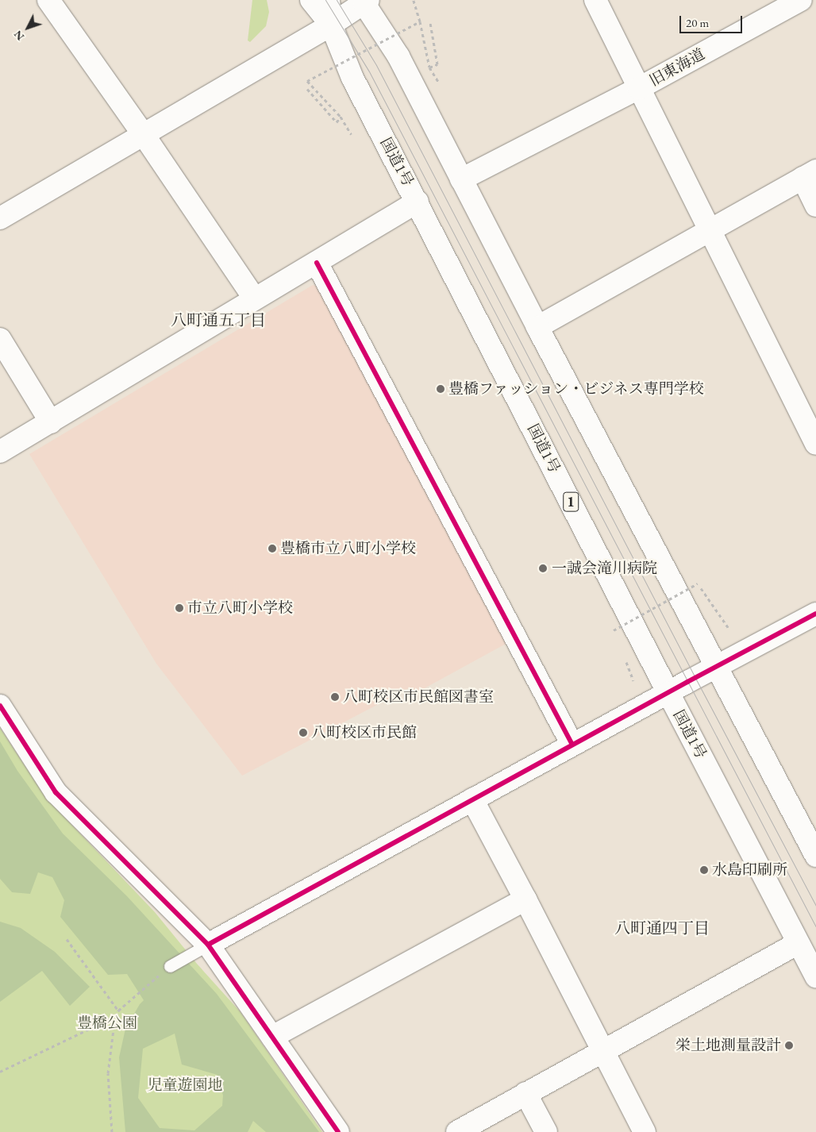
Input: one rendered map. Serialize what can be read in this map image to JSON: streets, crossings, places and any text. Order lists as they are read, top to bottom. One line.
{"streets":{"main road":["旧東海道","国道1号","1"]},"districts":["八町通五丁目","八町通四丁目"],"parks":["豊橋公園","児童遊園地"],"places":["豊橋ファッション・ビジネス専門学校","豊橋市立八町小学校","一誠会滝川病院","市立八町小学校","八町校区市民館図書室","八町校区市民館","水島印刷所","栄土地測量設計"],"scale_bar":"20 m","north":"bottom left"}
